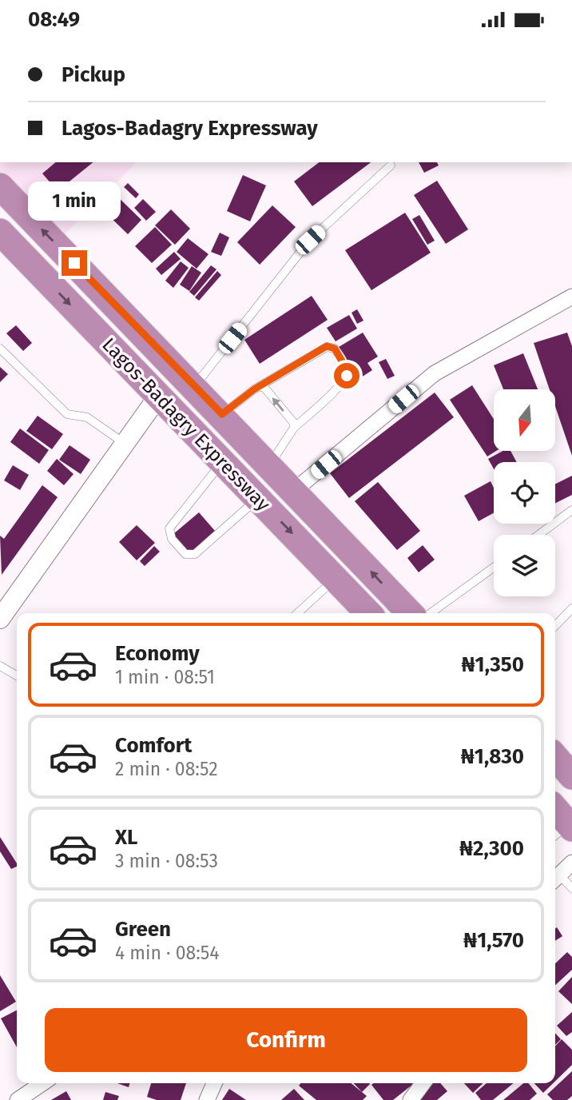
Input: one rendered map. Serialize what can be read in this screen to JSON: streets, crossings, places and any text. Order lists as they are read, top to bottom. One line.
{"streets":{"highway":["Lagos-Badagry Expressway"]},"north":"bottom","page":{"status":"08:49","banner":["Pickup","Lagos-Badagry Expressway"],"bubble":"1 min","list":[{"name":"Economy","note":"1 min · 08:51","value":"₦1,350"},{"name":"Comfort","note":"2 min · 08:52","value":"₦1,830"},{"name":"XL","note":"3 min · 08:53","value":"₦2,300"},{"name":"Green","note":"4 min · 08:54","value":"₦1,570"}],"buttons":"Confirm"}}
